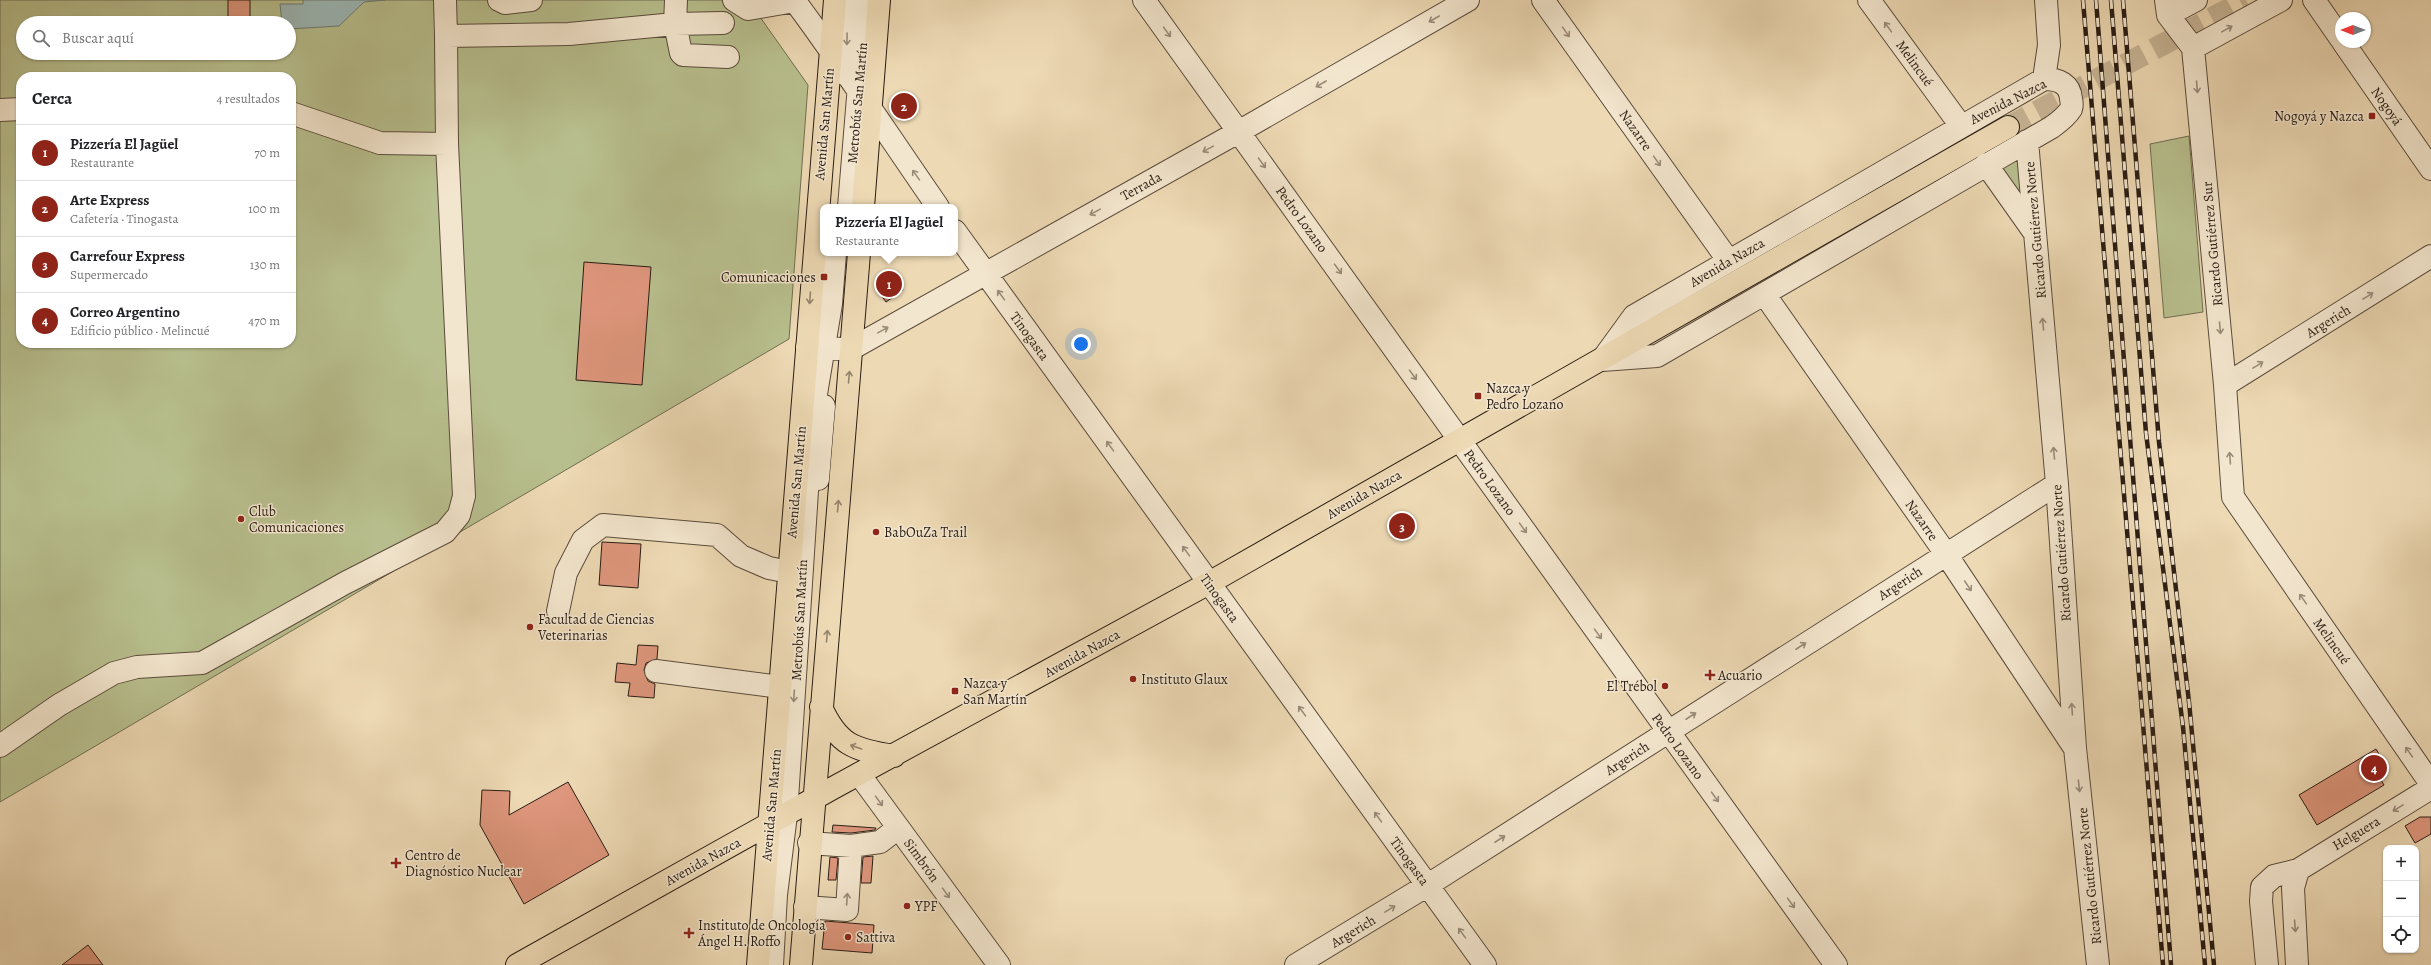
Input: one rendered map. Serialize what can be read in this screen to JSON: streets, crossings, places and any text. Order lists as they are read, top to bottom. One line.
{"streets":{"main road":["Avenida Nazca","Avenida San Martín"],"street":["Melincué","Metrobús San Martín","Nogoyá","Nazarre","Terrada","Pedro Lozano","Ricardo Gutiérrez Norte","Ricardo Gutiérrez Sur","Argerich","Tinogasta","Helguera","Simbrón"]},"crossings":[["Melincué","Avenida Nazca"],["Melincué","Ricardo Gutiérrez Sur"],["Avenida Nazca","Metrobús San Martín"],["Avenida Nazca","Avenida San Martín"],["Avenida Nazca","Nazarre"],["Avenida Nazca","Pedro Lozano"],["Avenida Nazca","Ricardo Gutiérrez Norte"],["Avenida Nazca","Tinogasta"],["Avenida Nazca","Simbrón"],["Metrobús San Martín","Avenida San Martín"],["Metrobús San Martín","Terrada"],["Avenida San Martín","Terrada"],["Nazarre","Ricardo Gutiérrez Norte"],["Nazarre","Argerich"],["Terrada","Pedro Lozano"],["Terrada","Tinogasta"],["Pedro Lozano","Argerich"],["Ricardo Gutiérrez Norte","Argerich"],["Ricardo Gutiérrez Sur","Argerich"],["Argerich","Tinogasta"]],"one_way":["Melincué","Nazarre","Pedro Lozano","Argerich","Tinogasta","Helguera","Simbrón"],"places":{"transit":["Nogoyá y Nazca","Comunicaciones","Nazca y Pedro Lozano","Nazca y San Martín"],"other":["Club Comunicaciones","BabOuZa Trail","Facultad de Ciencias Veterinarias","Instituto Glaux","El Trébol","YPF","Sattiva"],"health":["Acuario","Centro de Diagnóstico Nuclear","Instituto de Oncología Ángel H. Roffo"]},"north":"left","page":{"search":"Buscar aquí","heading":["Cerca","4 resultados"],"pins":["2","1","3","4"],"list":[{"mark":"1","name":"Pizzería El Jagüel","note":"Restaurante","value":"70 m"},{"mark":"2","name":"Arte Express","note":"Cafetería · Tinogasta","value":"100 m"},{"mark":"3","name":"Carrefour Express","note":"Supermercado","value":"130 m"},{"mark":"4","name":"Correo Argentino","note":"Edificio público · Melincué","value":"470 m"}],"popup":["Pizzería El Jagüel","Restaurante"],"map_buttons":["+","−"]}}
